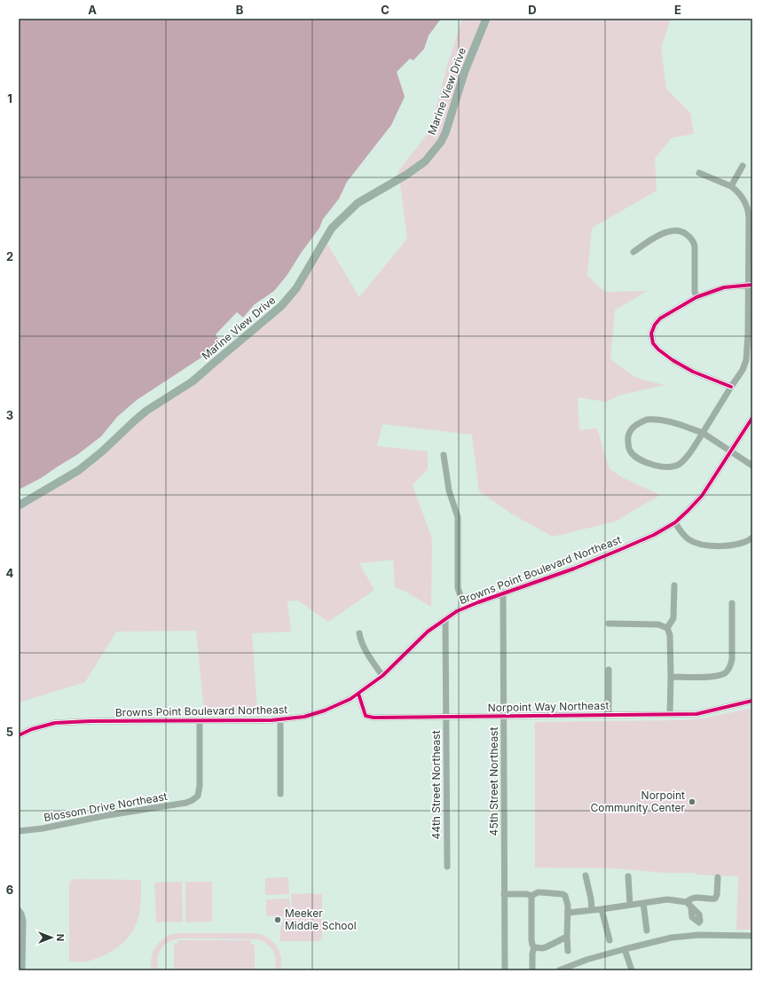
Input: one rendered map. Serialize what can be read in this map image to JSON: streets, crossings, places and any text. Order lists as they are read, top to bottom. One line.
{"streets":{"main road":["Marine View Drive"],"street":["Browns Point Boulevard Northeast","Norpoint Way Northeast","45th Street Northeast","44th Street Northeast","Blossom Drive Northeast"]},"crossings":[["Browns Point Boulevard Northeast","Norpoint Way Northeast"],["Browns Point Boulevard Northeast","45th Street Northeast"],["Browns Point Boulevard Northeast","44th Street Northeast"],["Browns Point Boulevard Northeast","Blossom Drive Northeast"],["Norpoint Way Northeast","45th Street Northeast"],["Norpoint Way Northeast","44th Street Northeast"]],"places":["Norpoint Community Center","Meeker Middle School"],"north":"right","grid":{"columns":["A","B","C","D","E"],"rows":["1","2","3","4","5","6"]}}
